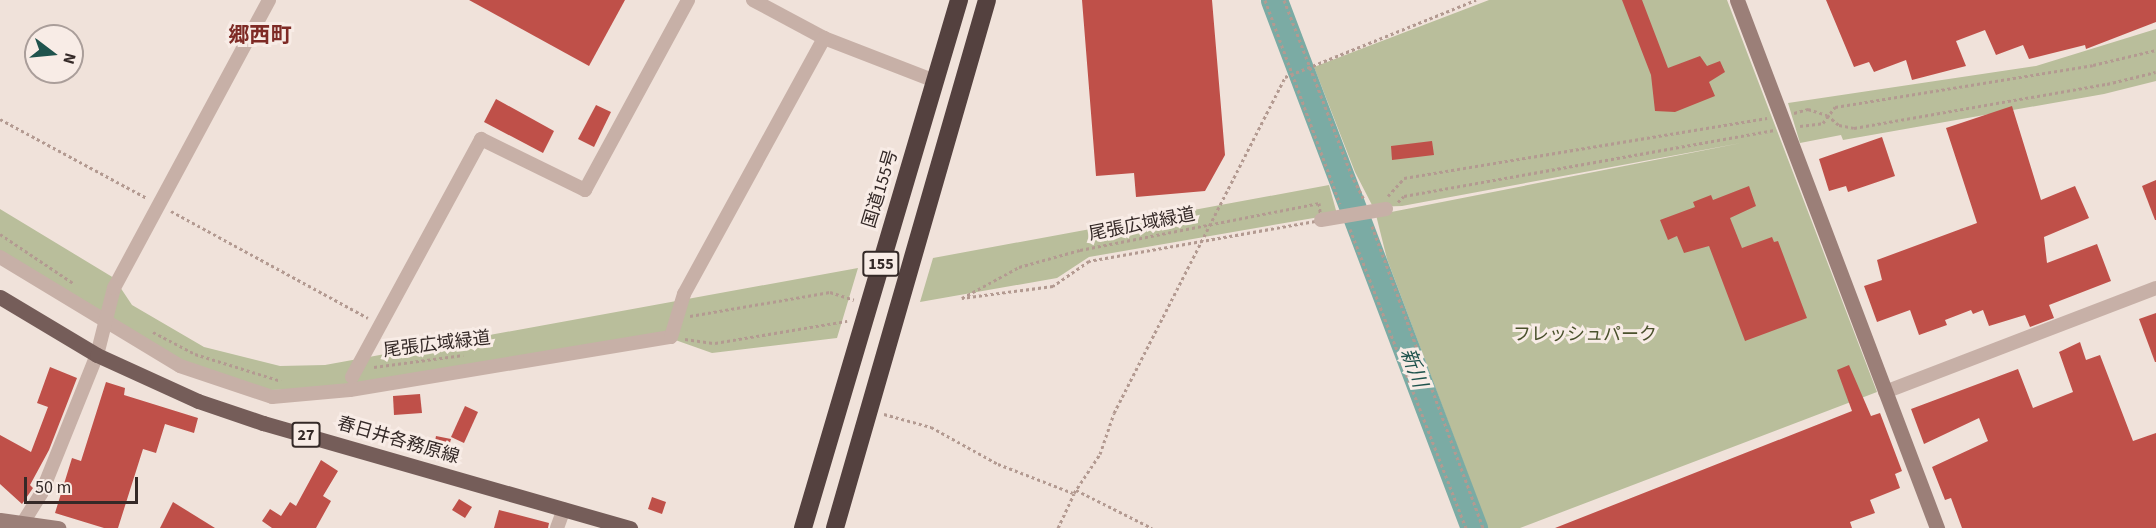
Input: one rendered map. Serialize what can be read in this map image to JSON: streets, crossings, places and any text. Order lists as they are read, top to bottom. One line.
{"streets":{"highway":["国道155号","155"],"main road":["27","春日井各務原線"],"path":["尾張広域緑道"]},"districts":["郷西町"],"water":["新川"],"parks":["フレッシュパーク"],"scale_bar":"50 m","north":"right"}
